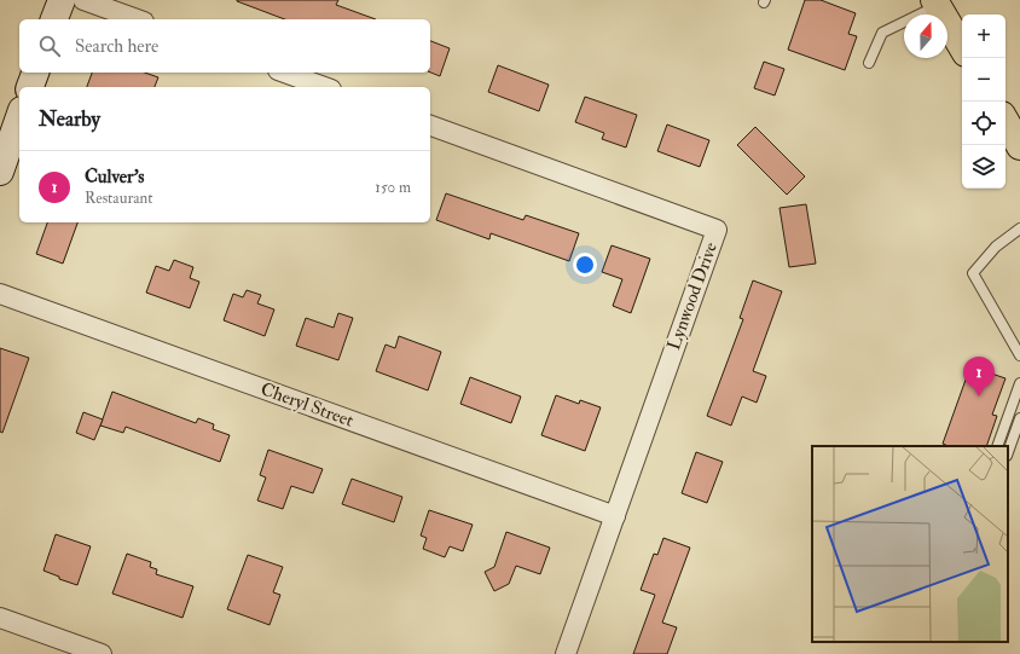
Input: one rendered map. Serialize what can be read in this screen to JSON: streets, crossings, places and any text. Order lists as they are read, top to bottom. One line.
{"streets":{"street":["Lynwood Drive","Cheryl Street"]},"crossings":[["Lynwood Drive","Cheryl Street"]],"north":"top","page":{"map_buttons":["+","−"],"search":"Search here","heading":"Nearby","list":[{"mark":"1","name":"Culver's","note":"Restaurant","value":"150 m"}],"pins":"1"}}
